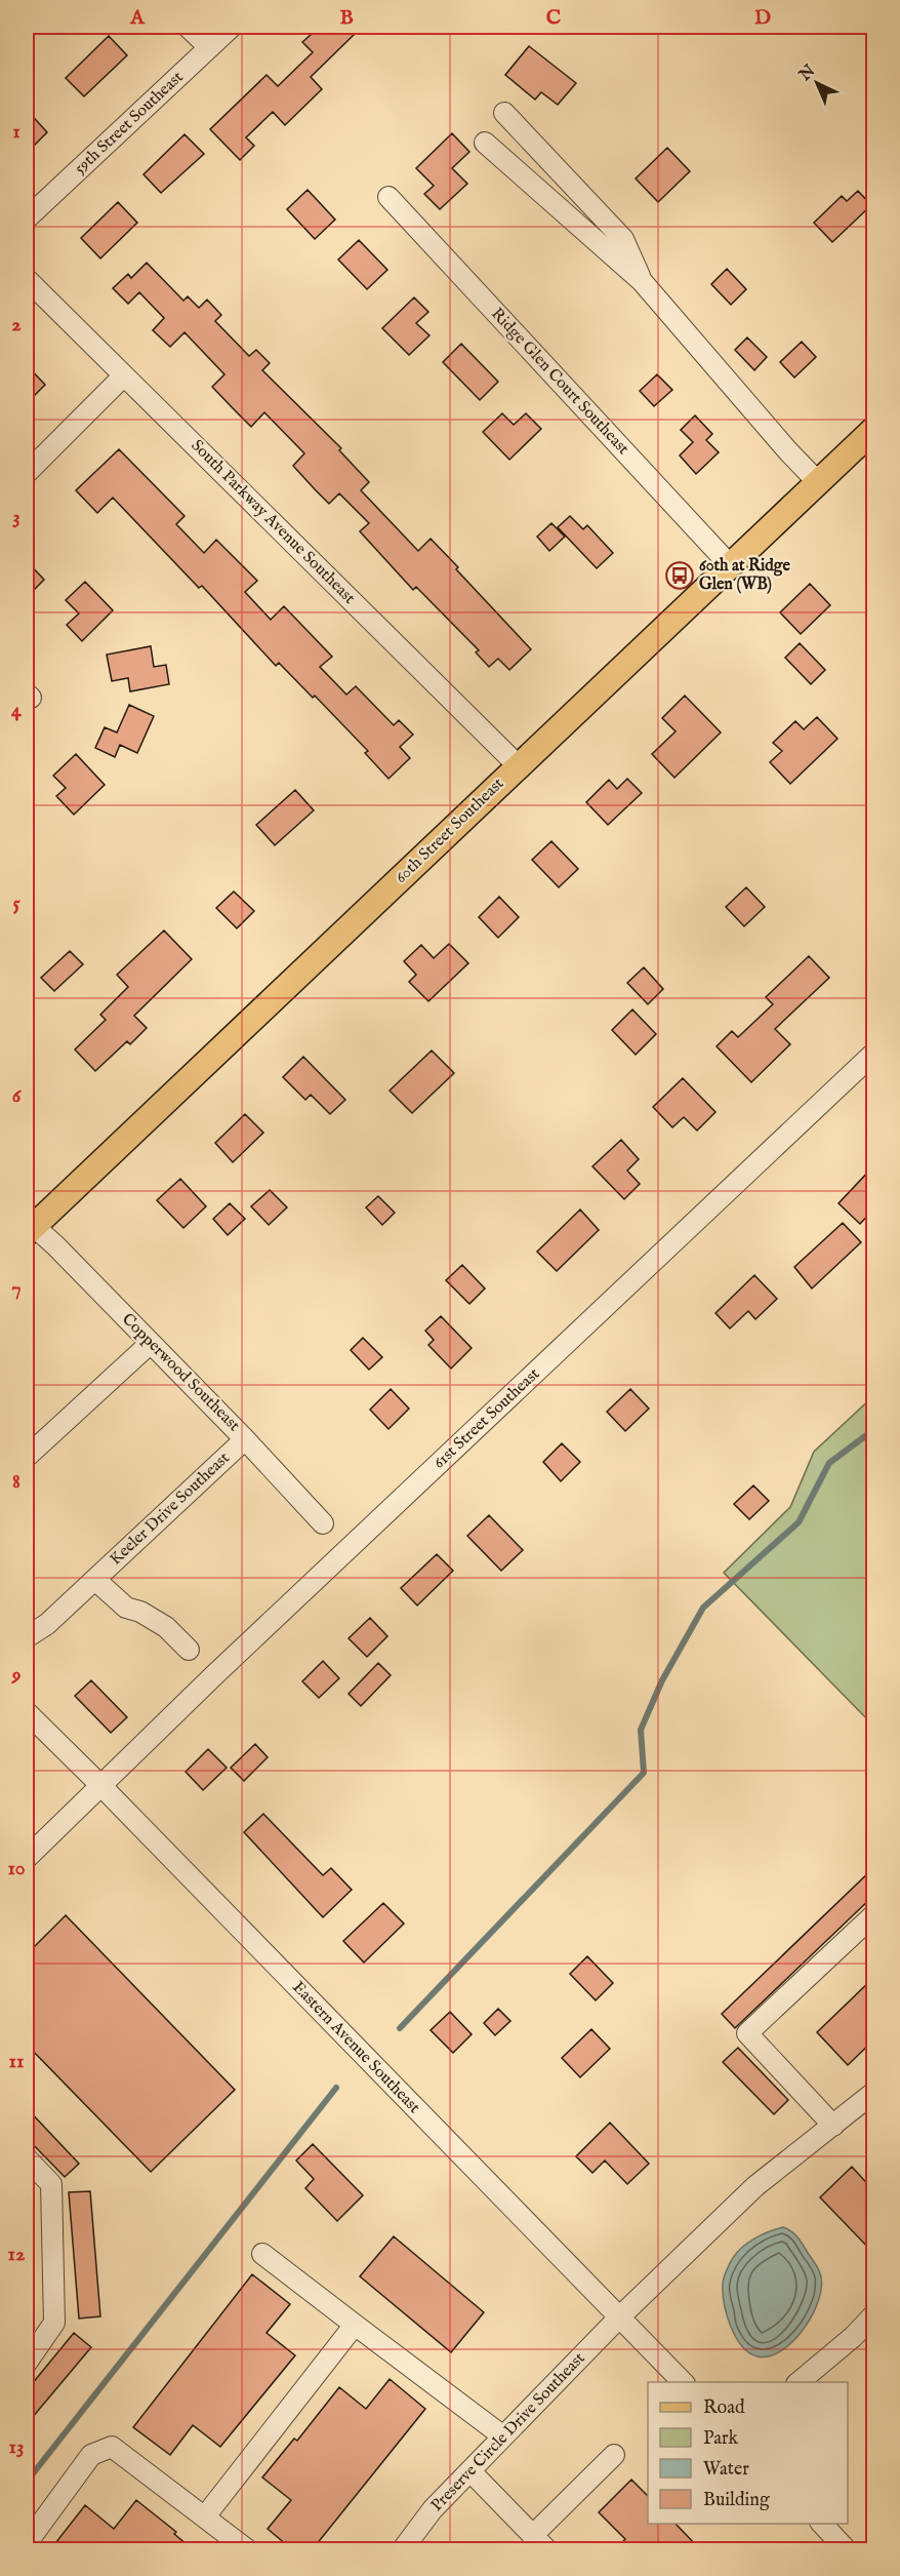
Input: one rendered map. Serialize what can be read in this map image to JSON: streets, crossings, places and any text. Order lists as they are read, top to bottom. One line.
{"streets":{"main road":["60th Street Southeast"],"street":["59th Street Southeast","Ridge Glen Court Southeast","South Parkway Avenue Southeast","Copperwood Southeast","61st Street Southeast","Keeler Drive Southeast","Eastern Avenue Southeast","Preserve Circle Drive Southeast"]},"crossings":[["Ridge Glen Court Southeast","60th Street Southeast"],["South Parkway Avenue Southeast","60th Street Southeast"],["60th Street Southeast","Copperwood Southeast"],["Copperwood Southeast","Keeler Drive Southeast"],["61st Street Southeast","Eastern Avenue Southeast"],["Eastern Avenue Southeast","Preserve Circle Drive Southeast"]],"places":{"bus stop":["60th at Ridge Glen (WB)"]},"legend":["Road","Park","Water","Building"],"north":"top left","grid":{"columns":["A","B","C","D"],"rows":["1","2","3","4","5","6","7","8","9","10","11","12","13"]}}
